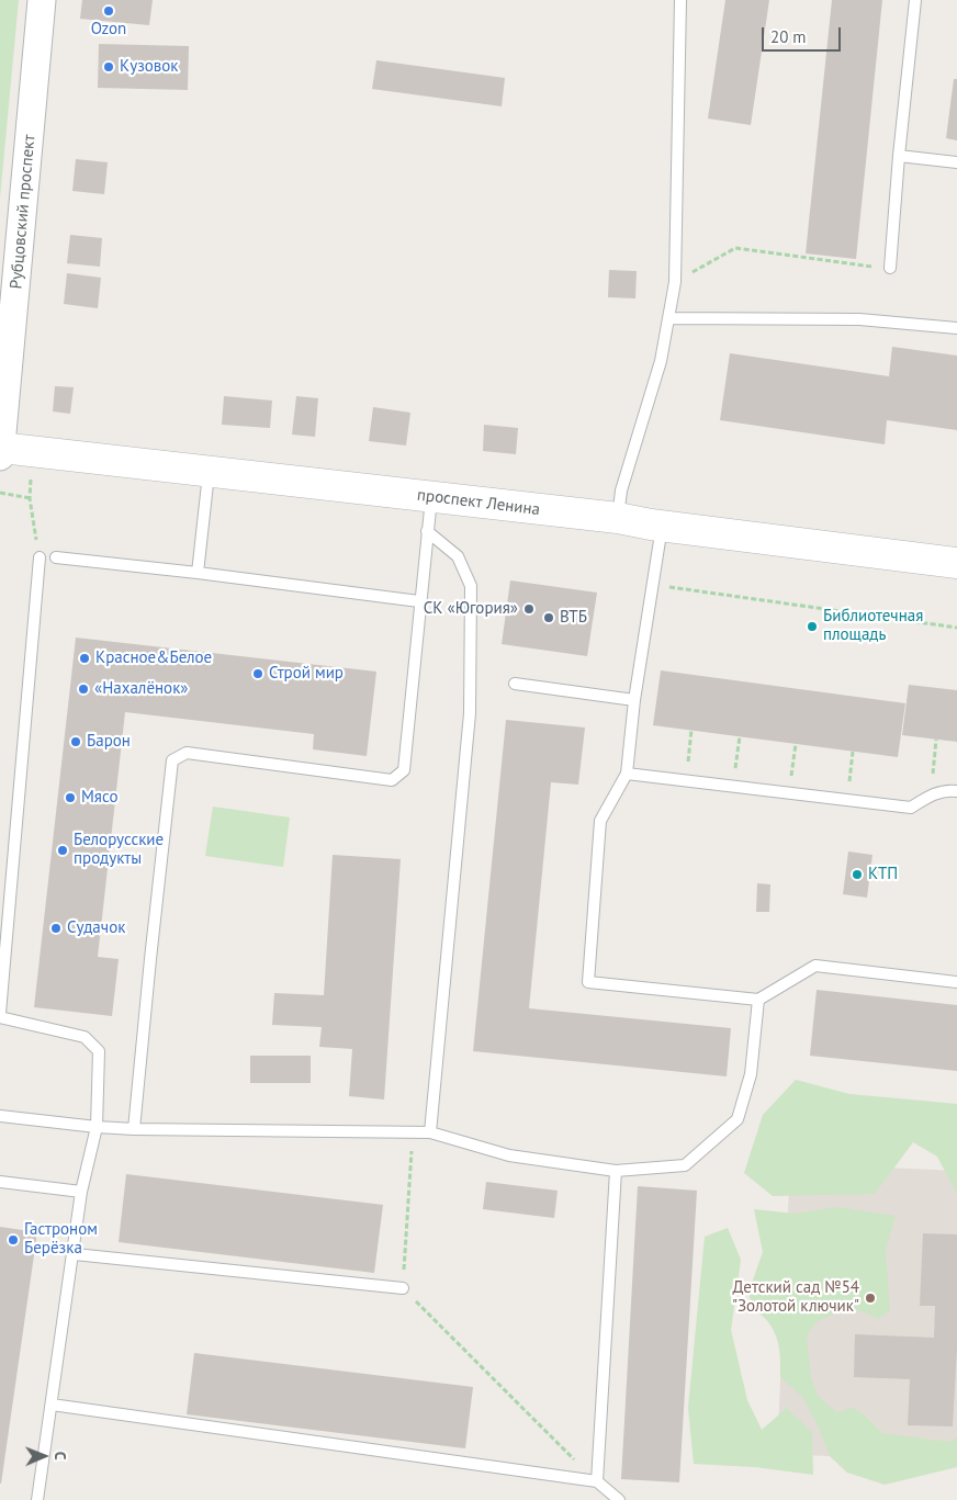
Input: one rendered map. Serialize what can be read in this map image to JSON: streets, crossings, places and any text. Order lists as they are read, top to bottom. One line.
{"streets":{"main road":["проспект Ленина"],"street":["Рубцовский проспект"]},"crossings":[["Рубцовский проспект","проспект Ленина"]],"places":["Ozon","Кузовок","СК «Югория»","ВТБ","Библиотечная площадь","Красное&Белое","Строй мир","«Нахалёнок»","Барон","Мясо","Белорусские продукты","КТП","Судачок","Гастроном Берёзка","Детский сад №54 \"Золотой ключик\""],"scale_bar":"20 m","north":"right"}
